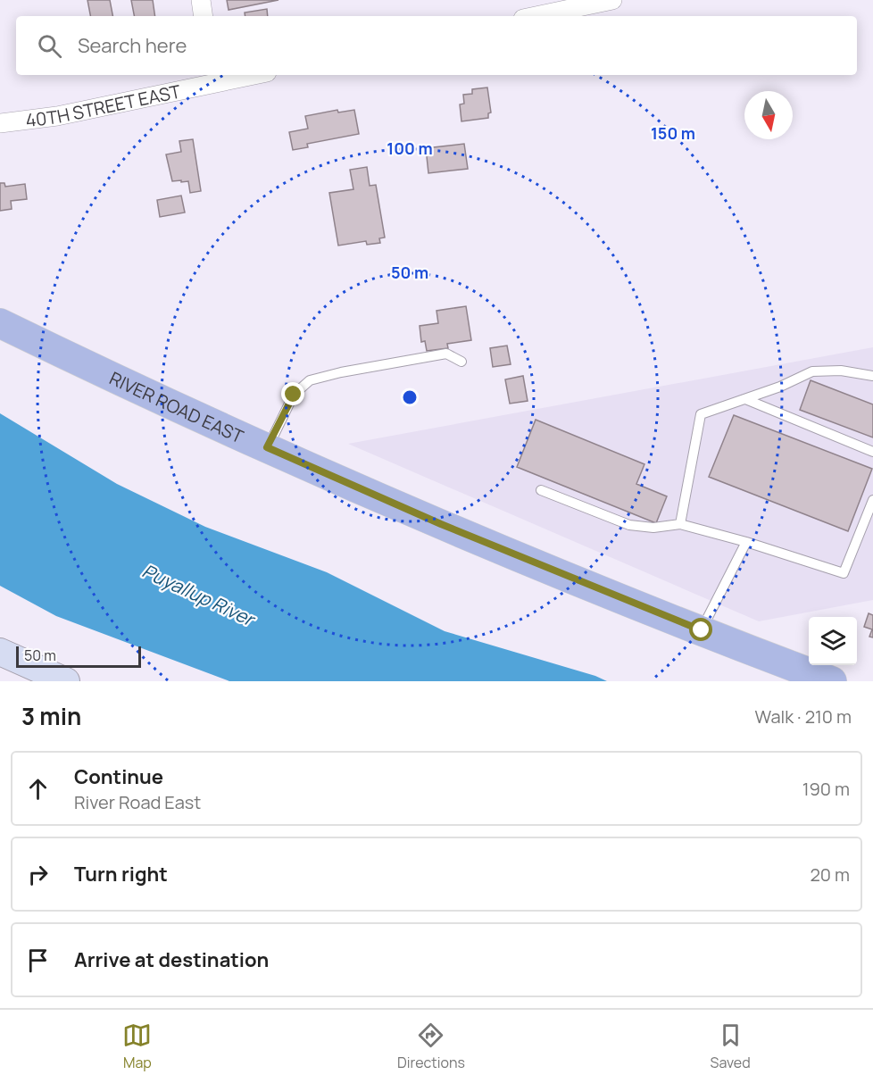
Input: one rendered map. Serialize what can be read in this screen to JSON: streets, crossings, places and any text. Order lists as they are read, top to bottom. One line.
{"streets":{"main road":["RIVER ROAD EAST"],"street":["40TH STREET EAST"]},"water":["Puyallup River"],"scale_bar":"50 m","north":"bottom","page":{"search":"Search here","scale":"50 m","heading":["3 min","Walk · 210 m"],"list":[["Continue","River Road East","190 m"],["Turn right","20 m"],"Arrive at destination"],"nav":["Map","Directions","Saved"]},"rings":["150 m","100 m","50 m"]}
